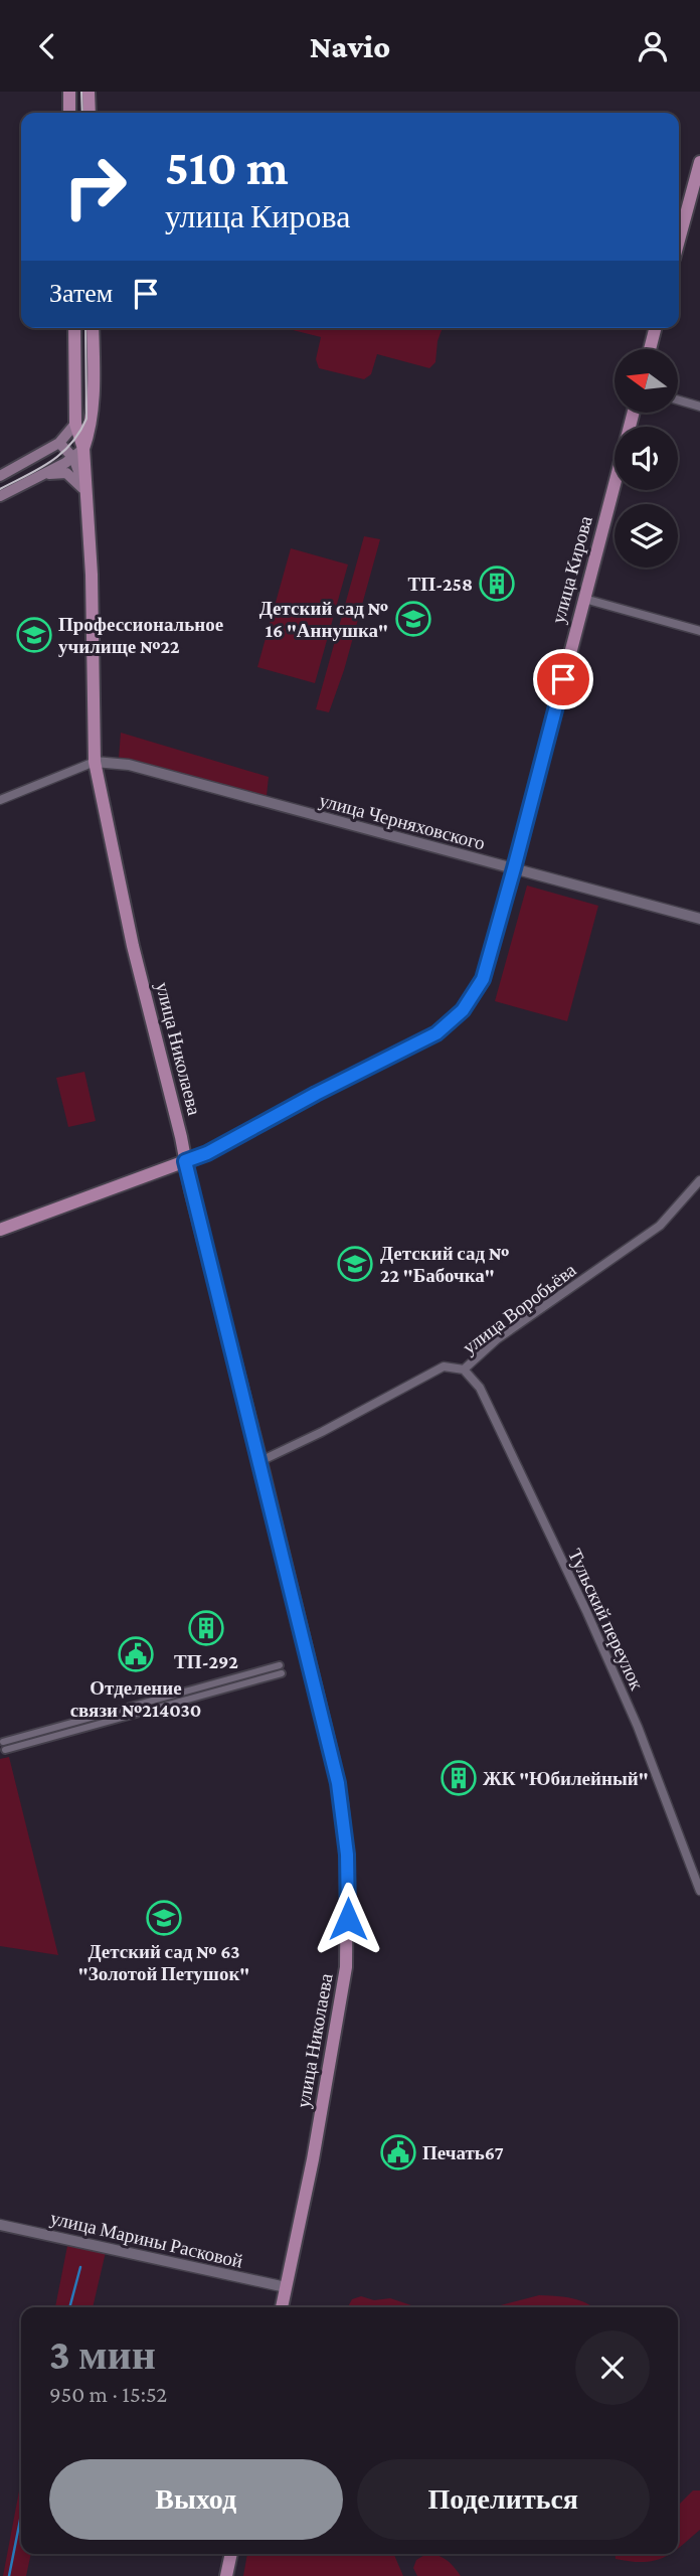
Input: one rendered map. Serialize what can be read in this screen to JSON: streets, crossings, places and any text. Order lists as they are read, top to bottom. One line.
{"streets":{"main road":["улица Кирова","улица Николаева"],"street":["улица Черняховского","улица Воробьёва","Тульский переулок","улица Марины Расковой"]},"crossings":[["улица Кирова","улица Черняховского"],["улица Кирова","улица Николаева"],["улица Черняховского","улица Николаева"],["улица Николаева","улица Воробьёва"],["улица Николаева","улица Марины Расковой"],["улица Воробьёва","Тульский переулок"]],"places":{"building":["ТП-258","ТП-292","ЖК \"Юбилейный\""],"school or university":["Детский сад № 16 \"Аннушка\"","Профессиональное училище №22","Детский сад № 22 \"Бабочка\"","Детский сад № 63 \"Золотой Петушок\""],"public building":["Отделение связи №214030","Печать67"]},"north":"left","page":{"header":"Navio","turn":["510 m","улица Кирова"],"then":"Затем","heading":["3 мин","950 m · 15:52"],"buttons":["Выход","Поделиться"]}}
